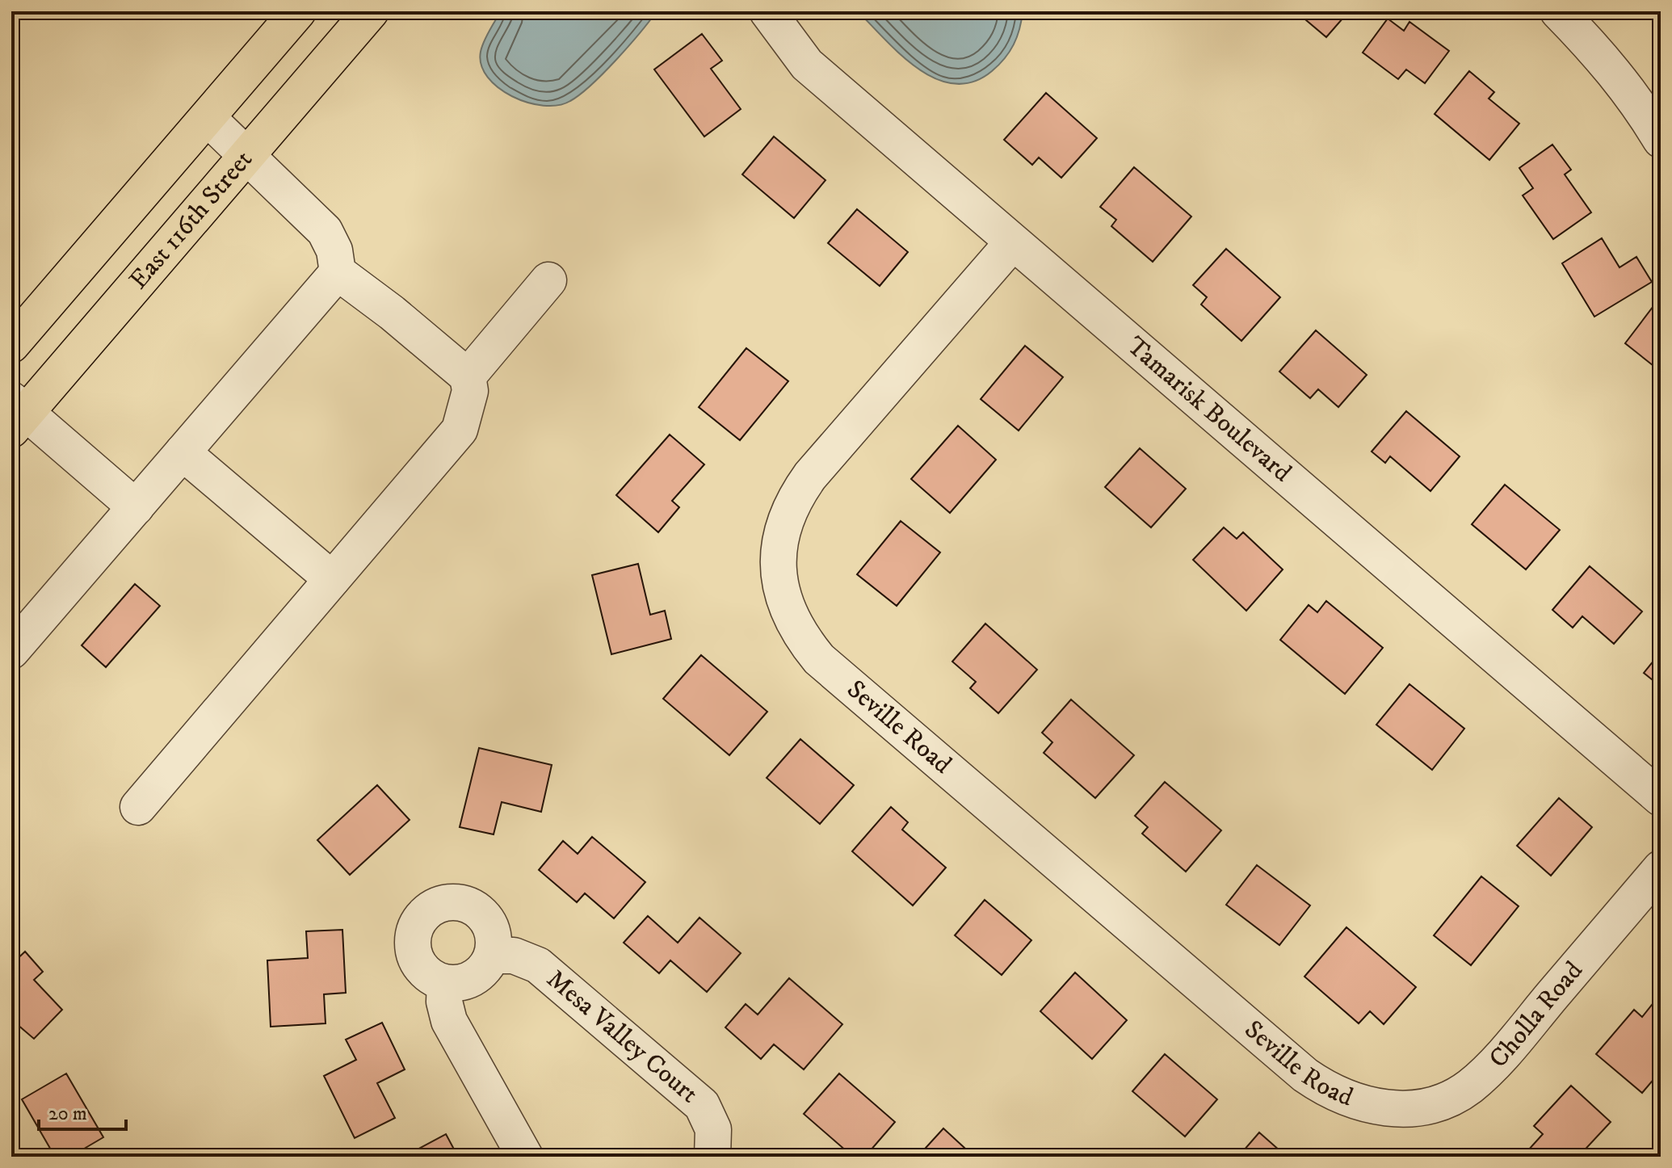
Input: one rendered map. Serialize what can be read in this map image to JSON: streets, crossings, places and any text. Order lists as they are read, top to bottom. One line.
{"streets":{"main road":["East 116th Street"],"street":["Tamarisk Boulevard","Seville Road","Cholla Road","Mesa Valley Court"]},"crossings":[["Tamarisk Boulevard","Seville Road"],["Seville Road","Cholla Road"]],"scale_bar":"20 m"}
